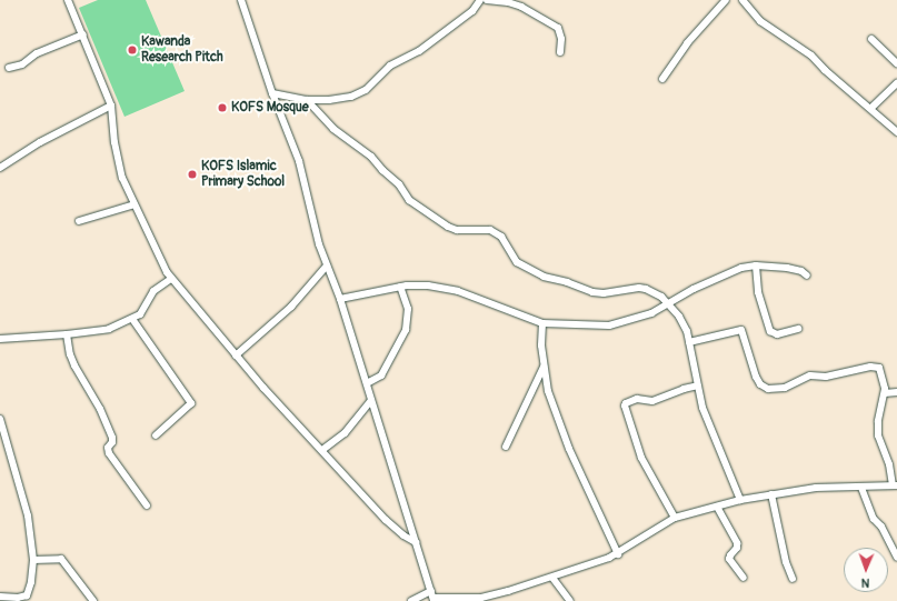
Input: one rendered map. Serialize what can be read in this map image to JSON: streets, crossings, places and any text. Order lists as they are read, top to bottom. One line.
{"places":["Kawanda Research Pitch","KOFS Mosque","KOFS Islamic Primary School"],"north":"bottom"}
